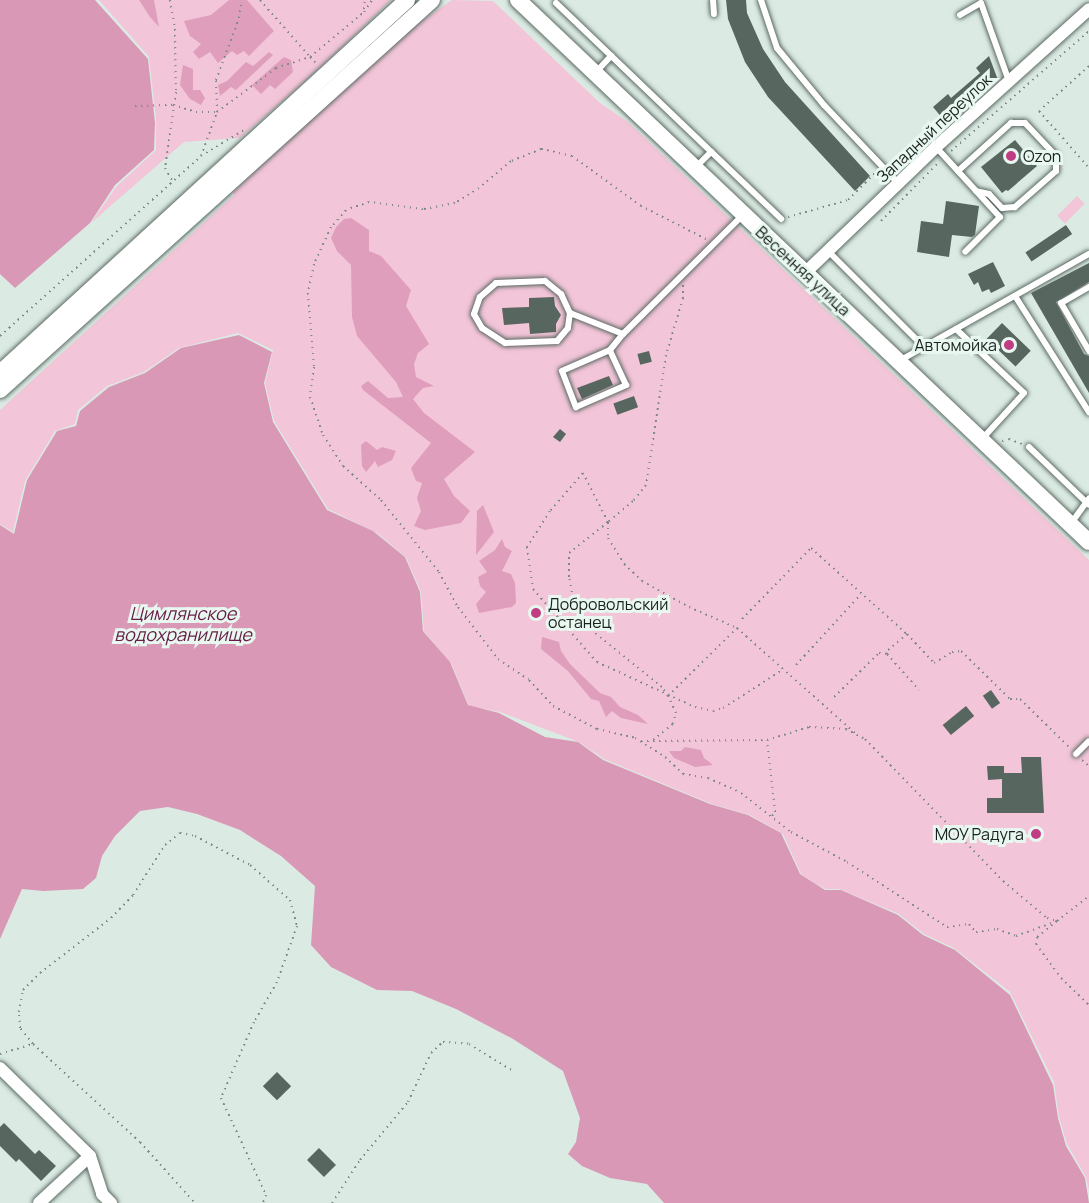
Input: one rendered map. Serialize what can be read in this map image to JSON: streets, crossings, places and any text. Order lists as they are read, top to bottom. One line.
{"streets":{"main road":["Весенняя улица"],"street":["Западный переулок"]},"crossings":[["Западный переулок","Весенняя улица"]],"water":["Цимлянское водохранилище"],"places":["Ozon","Автомойка","Добровольский останец","МОУ Радуга"]}
